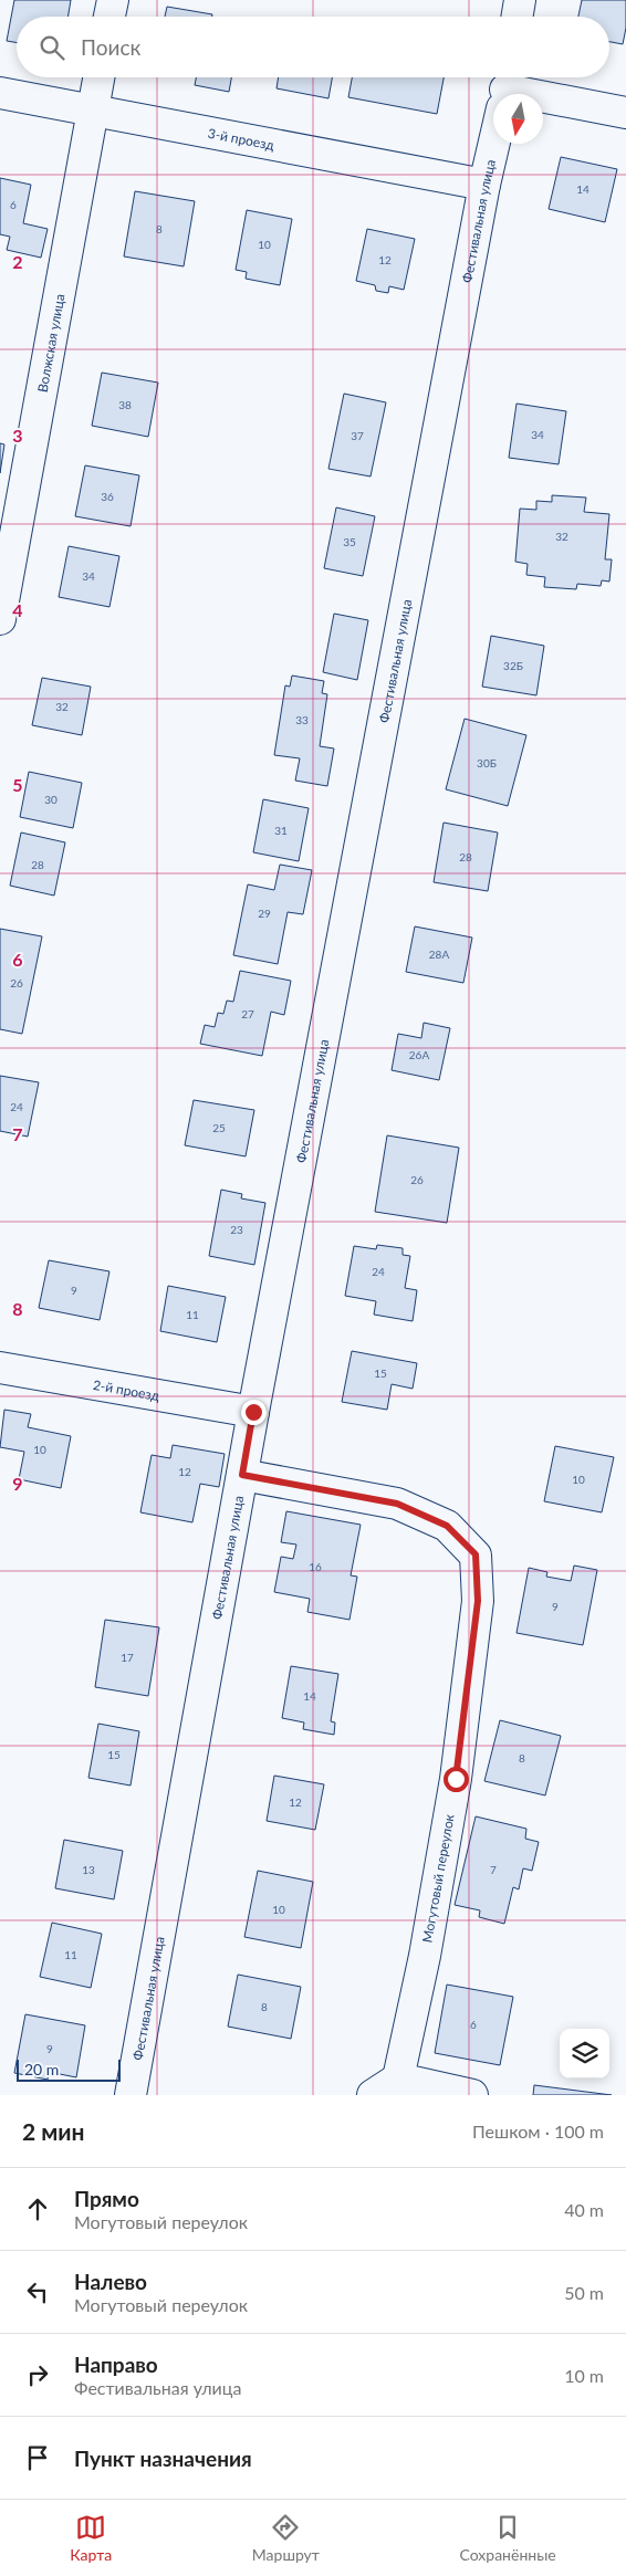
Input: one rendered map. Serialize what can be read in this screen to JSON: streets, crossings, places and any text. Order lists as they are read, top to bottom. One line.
{"streets":{"street":["3-й проезд","Фестивальная улица","Волжская улица","2-й проезд","Могутовый переулок"]},"crossings":[["3-й проезд","Фестивальная улица"],["3-й проезд","Волжская улица"],["Фестивальная улица","2-й проезд"],["Фестивальная улица","Могутовый переулок"]],"house_numbers":["14","6","8","10","12","38","34","37","36","32","35","34","32Б","32","33","30Б","30","31","28","28","29","28А","26","27","26А","24","25","26","23","24","9","11","15","10","12","10","16","9","17","14","15","8","12","13","7","10","11","8","6","9"],"scale_bar":"20 m","north":"bottom","page":{"search":"Поиск","scale":"20 m","heading":["2 мин","Пешком · 100 m"],"list":[["Прямо","Могутовый переулок","40 m"],["Налево","Могутовый переулок","50 m"],["Направо","Фестивальная улица","10 m"],"Пункт назначения"],"nav":["Карта","Маршрут","Сохранённые"]},"grid":{"rows":["2","3","4","5","6","7","8","9"]}}
